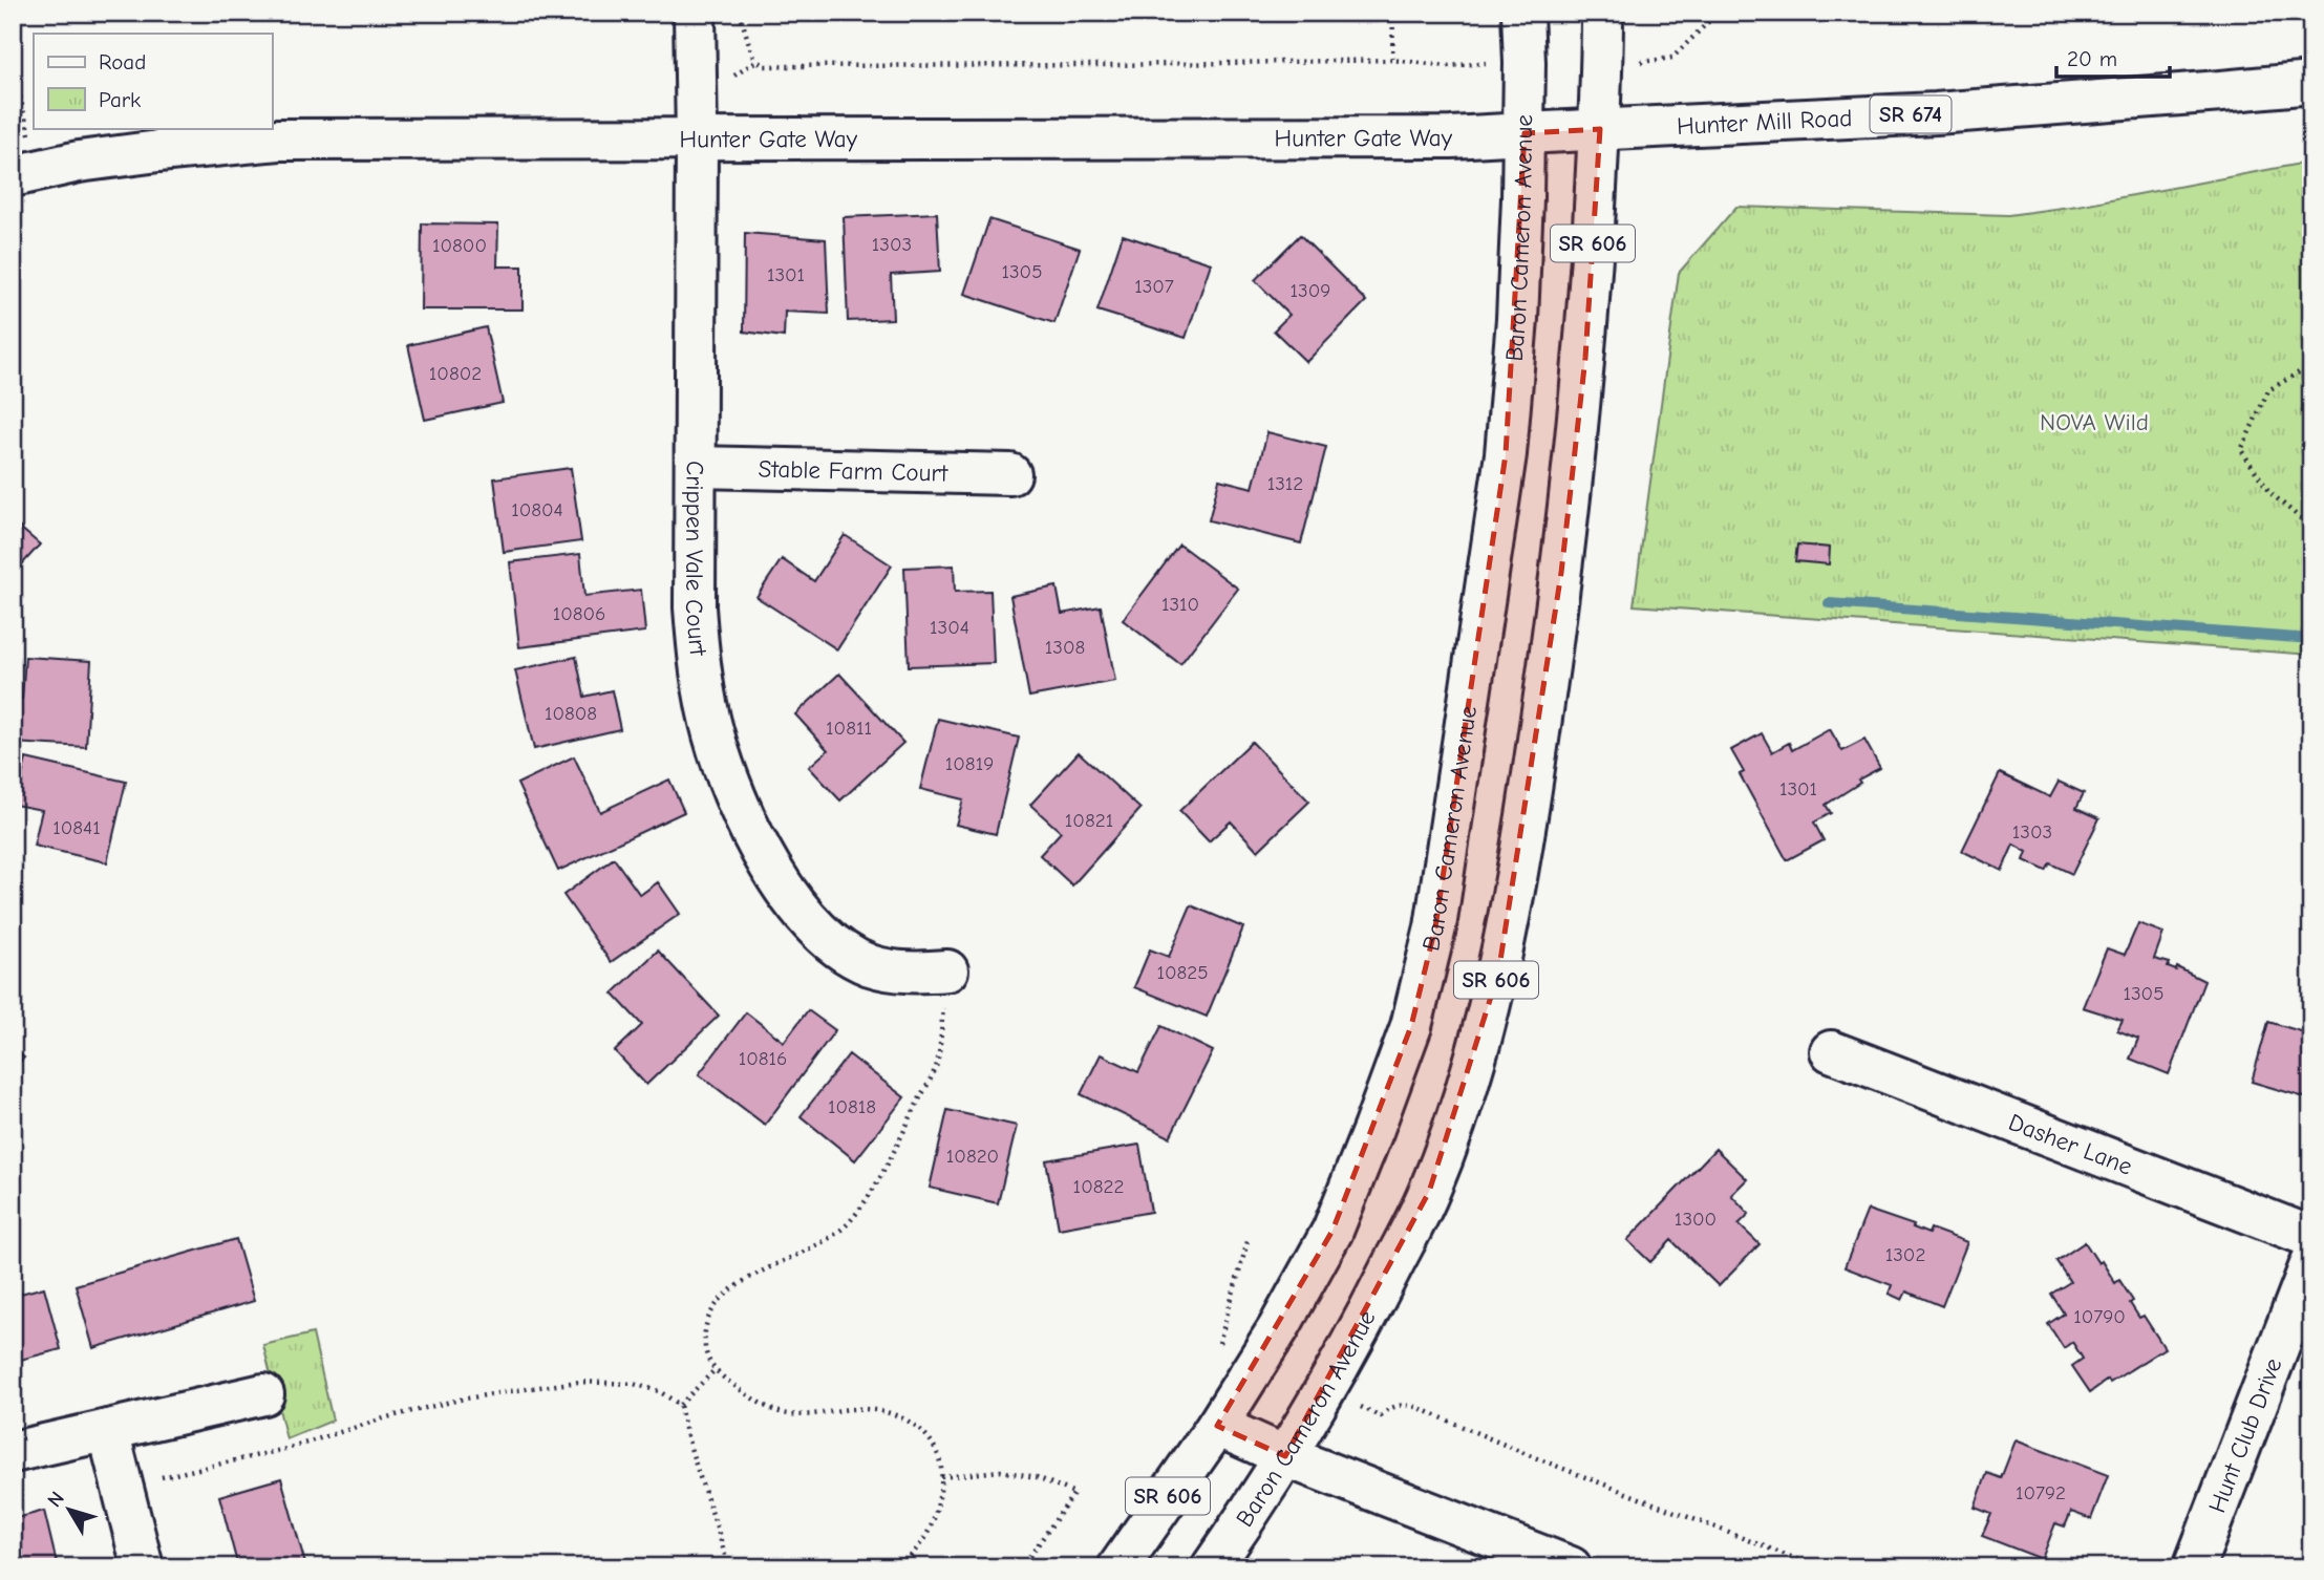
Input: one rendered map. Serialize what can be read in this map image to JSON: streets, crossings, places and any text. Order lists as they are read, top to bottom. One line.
{"streets":{"street":["SR 674","Hunter Mill Road","Hunter Gate Way","Baron Cameron Avenue","SR 606","Stable Farm Court","Crippen Vale Court","Dasher Lane","Hunt Club Drive"]},"crossings":[["Hunter Mill Road","Hunter Gate Way"],["Hunter Mill Road","Baron Cameron Avenue"],["Hunter Gate Way","Baron Cameron Avenue"],["Hunter Gate Way","Crippen Vale Court"],["Stable Farm Court","Crippen Vale Court"]],"parks":["NOVA Wild"],"house_numbers":["1303","10800","1305","1301","1307","1309","10802","1312","10804","1310","10806","1304","1308","10808","10811","10819","1301","10821","10841","1303","10825","1305","10816","10818","10820","10822","1300","1302","10790","10792"],"legend":["Road","Park"],"scale_bar":"20 m","north":"top left"}
